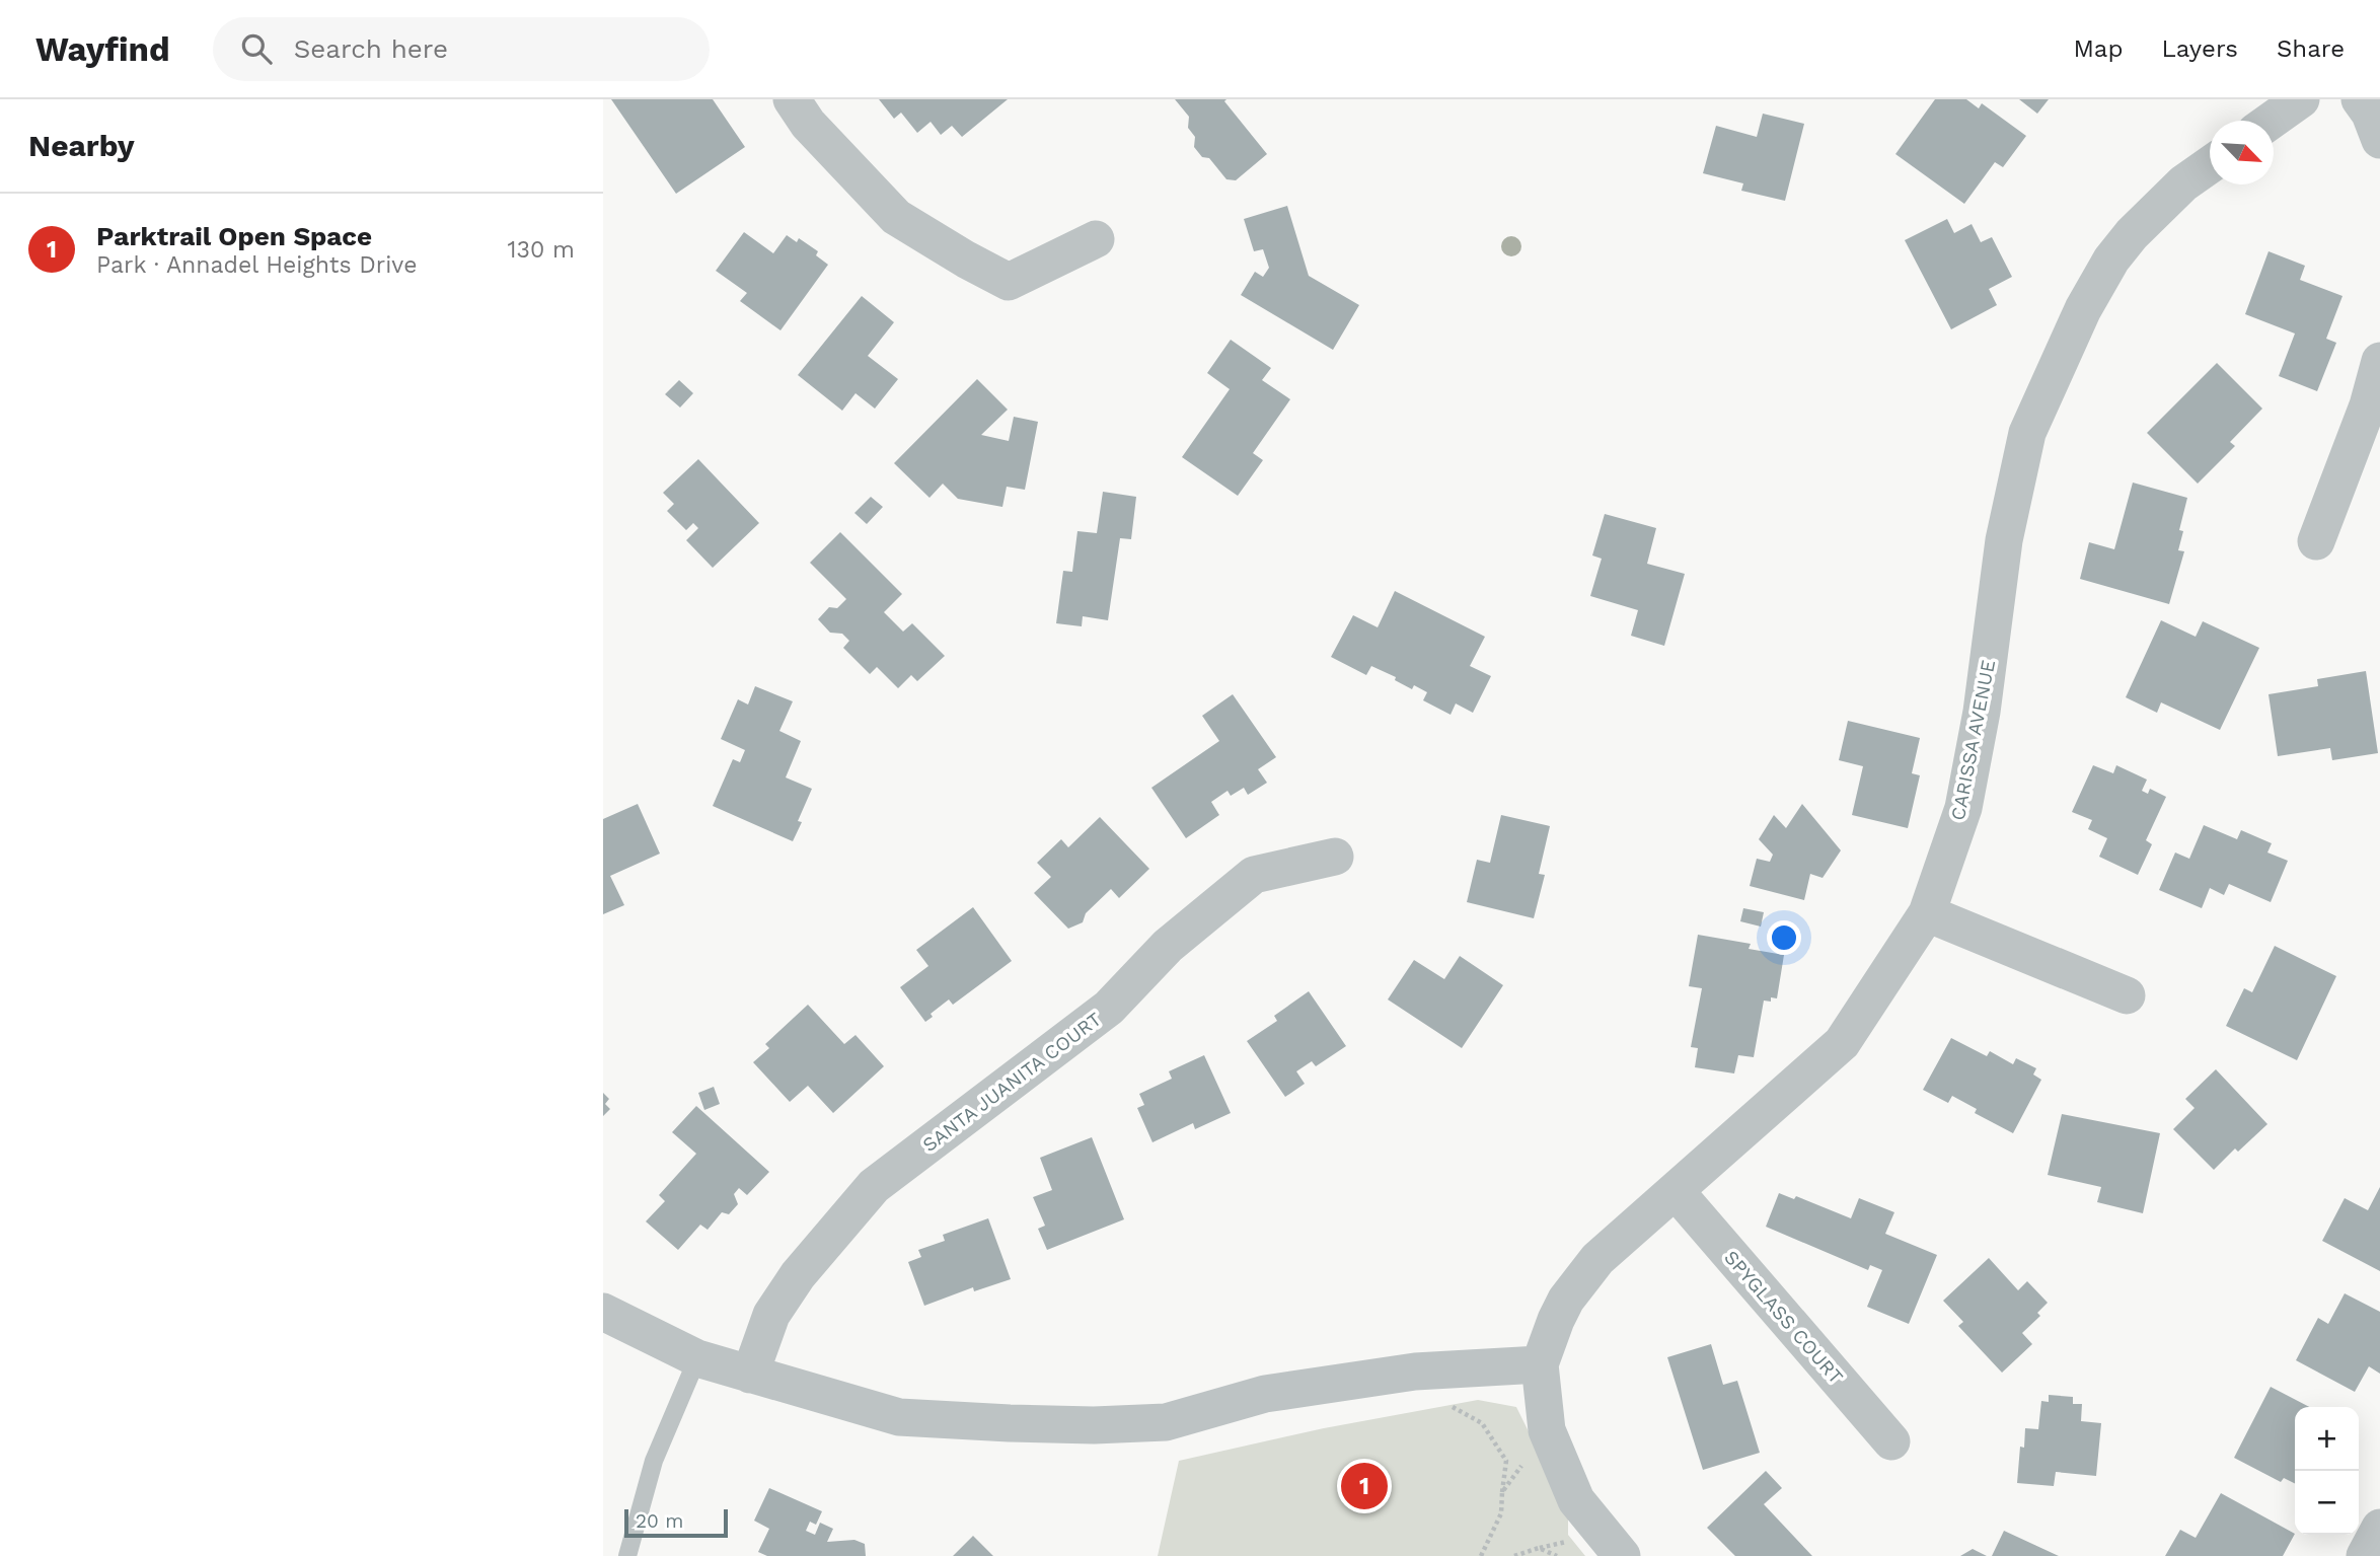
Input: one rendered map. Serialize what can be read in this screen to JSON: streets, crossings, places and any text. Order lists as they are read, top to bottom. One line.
{"streets":{"street":["CARISSA AVENUE","SANTA JUANITA COURT","SPYGLASS COURT"]},"crossings":[["CARISSA AVENUE","SPYGLASS COURT"]],"scale_bar":"20 m","north":"bottom right","page":{"header":"Wayfind","search":"Search here","nav":["Map","Layers","Share"],"heading":"Nearby","list":[{"mark":"1","name":"Parktrail Open Space","note":"Park · Annadel Heights Drive","value":"130 m"}],"map_buttons":["+","−"],"pins":"1","scale":"20 m"}}
